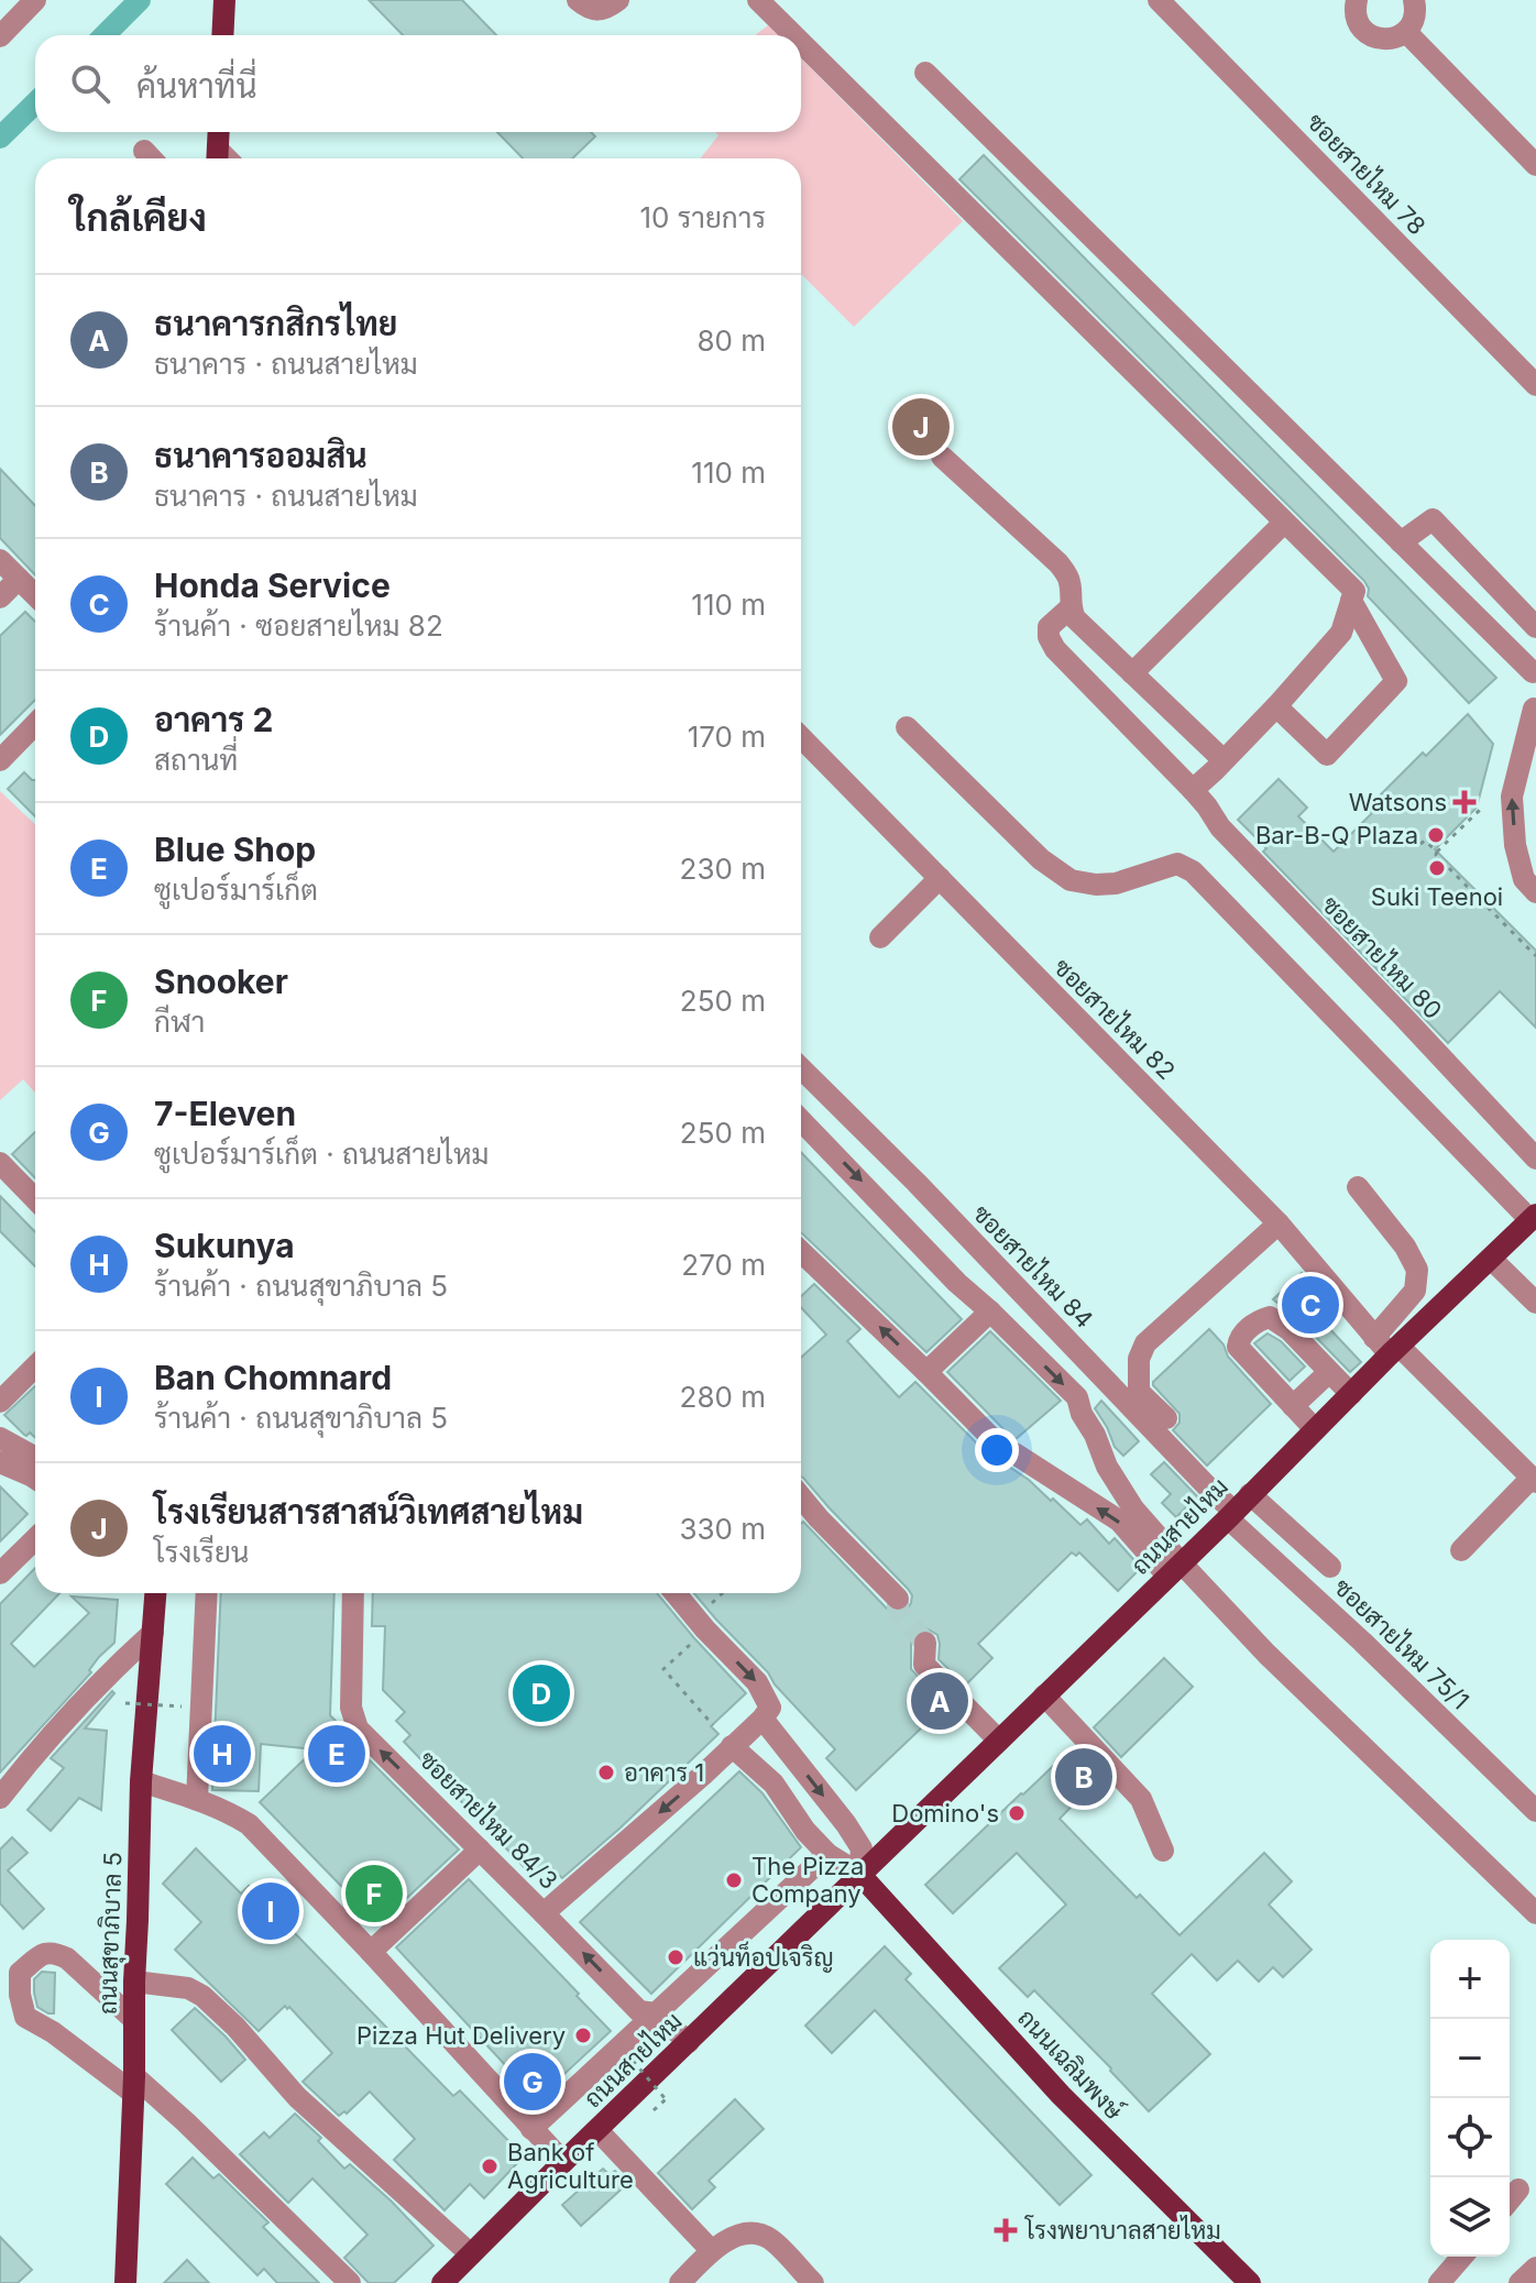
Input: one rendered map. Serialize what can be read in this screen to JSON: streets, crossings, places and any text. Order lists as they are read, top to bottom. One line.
{"streets":{"main road":["ถนนสายไหม","ถนนสุขาภิบาล 5","ถนนเฉลิมพงษ์"],"street":["ซอยสายไหม 78","ซอยสายไหม 80","ซอยสายไหม 82","ซอยสายไหม 84","ซอยสายไหม 75/1","ซอยสายไหม 84/3"]},"crossings":[["ซอยสายไหม 82","ถนนสายไหม"],["ซอยสายไหม 84","ถนนสายไหม"],["ซอยสายไหม 84","ซอยสายไหม 75/1"],["ถนนสายไหม","ซอยสายไหม 75/1"],["ถนนสายไหม","ซอยสายไหม 84/3"],["ถนนสายไหม","ถนนเฉลิมพงษ์"]],"places":{"health":["Watsons","โรงพยาบาลสายไหม"],"other":["Bar-B-Q Plaza","Suki Teenoi","อาคาร 1","Domino's","The Pizza Company","แว่นท็อปเจริญ","Pizza Hut Delivery","Bank of Agriculture"]},"page":{"search":"ค้นหาที่นี่","heading":["ใกล้เคียง","10 รายการ"],"list":[{"mark":"A","name":"ธนาคารกสิกรไทย","note":"ธนาคาร · ถนนสายไหม","value":"80 m"},{"mark":"B","name":"ธนาคารออมสิน","note":"ธนาคาร · ถนนสายไหม","value":"110 m"},{"mark":"C","name":"Honda Service","note":"ร้านค้า · ซอยสายไหม 82","value":"110 m"},{"mark":"D","name":"อาคาร 2","note":"สถานที่","value":"170 m"},{"mark":"E","name":"Blue Shop","note":"ซูเปอร์มาร์เก็ต","value":"230 m"},{"mark":"F","name":"Snooker","note":"กีฬา","value":"250 m"},{"mark":"G","name":"7-Eleven","note":"ซูเปอร์มาร์เก็ต · ถนนสายไหม","value":"250 m"},{"mark":"H","name":"Sukunya","note":"ร้านค้า · ถนนสุขาภิบาล 5","value":"270 m"},{"mark":"I","name":"Ban Chomnard","note":"ร้านค้า · ถนนสุขาภิบาล 5","value":"280 m"},{"mark":"J","name":"โรงเรียนสารสาสน์วิเทศสายไหม","note":"โรงเรียน","value":"330 m"}],"pins":["J","C","D","A","E","H","B","F","I","G"],"map_buttons":["+","−"]}}
